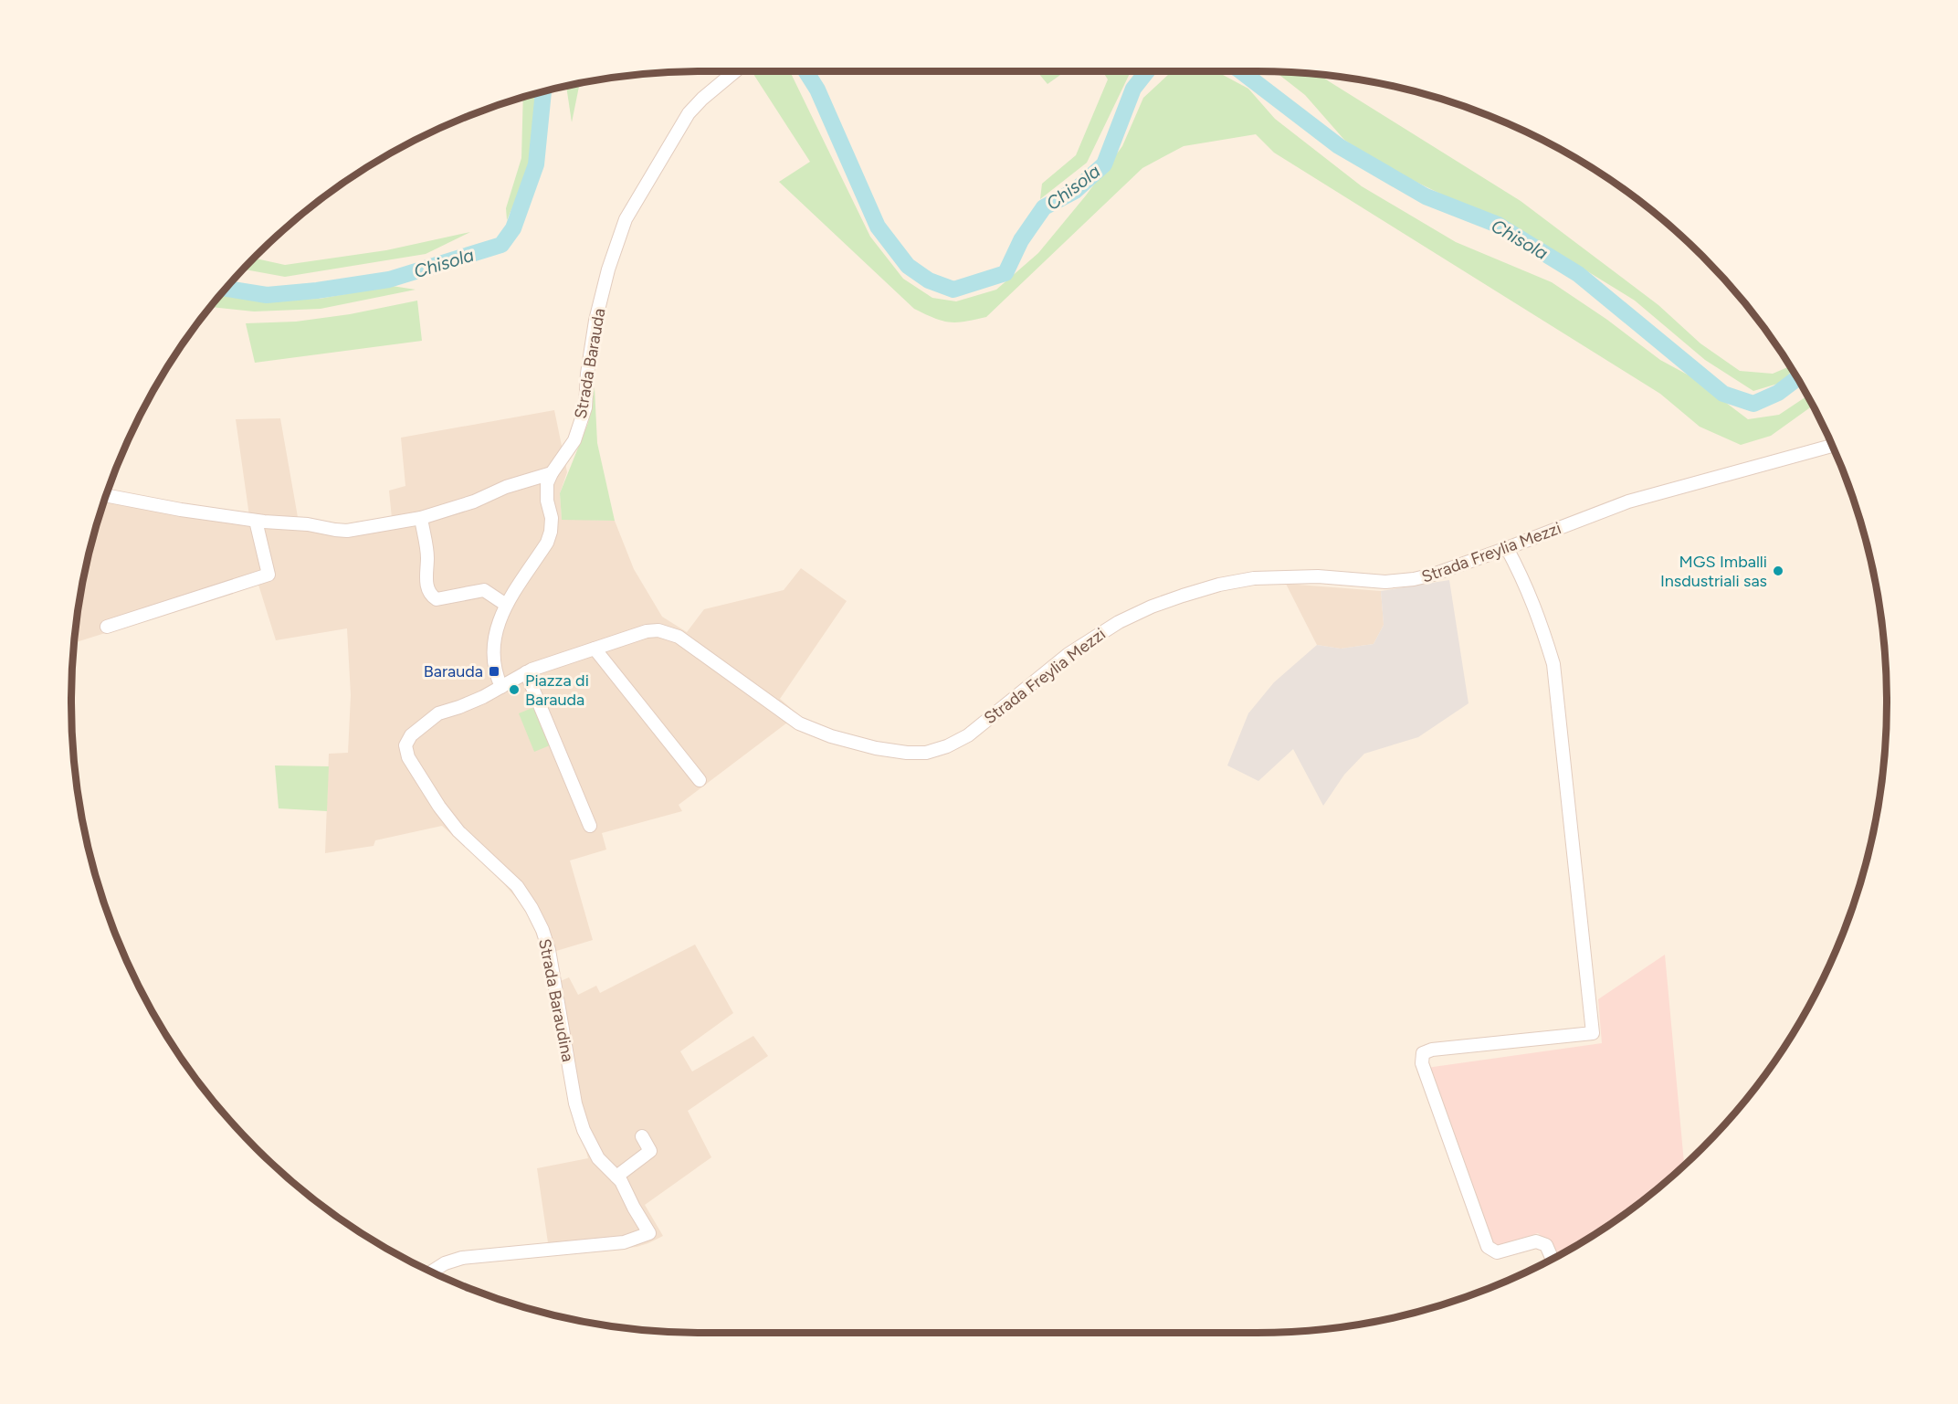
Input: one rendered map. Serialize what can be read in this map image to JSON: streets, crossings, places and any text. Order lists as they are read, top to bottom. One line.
{"streets":{"street":["Strada Barauda","Strada Freylia Mezzi","Strada Baraudina"]},"crossings":[["Strada Barauda","Strada Freylia Mezzi"],["Strada Barauda","Strada Baraudina"],["Strada Freylia Mezzi","Strada Baraudina"]],"water":["Chisola"],"places":{"other":["MGS Imballi Insdustriali sas","Piazza di Barauda"],"transit":["Barauda"]}}
